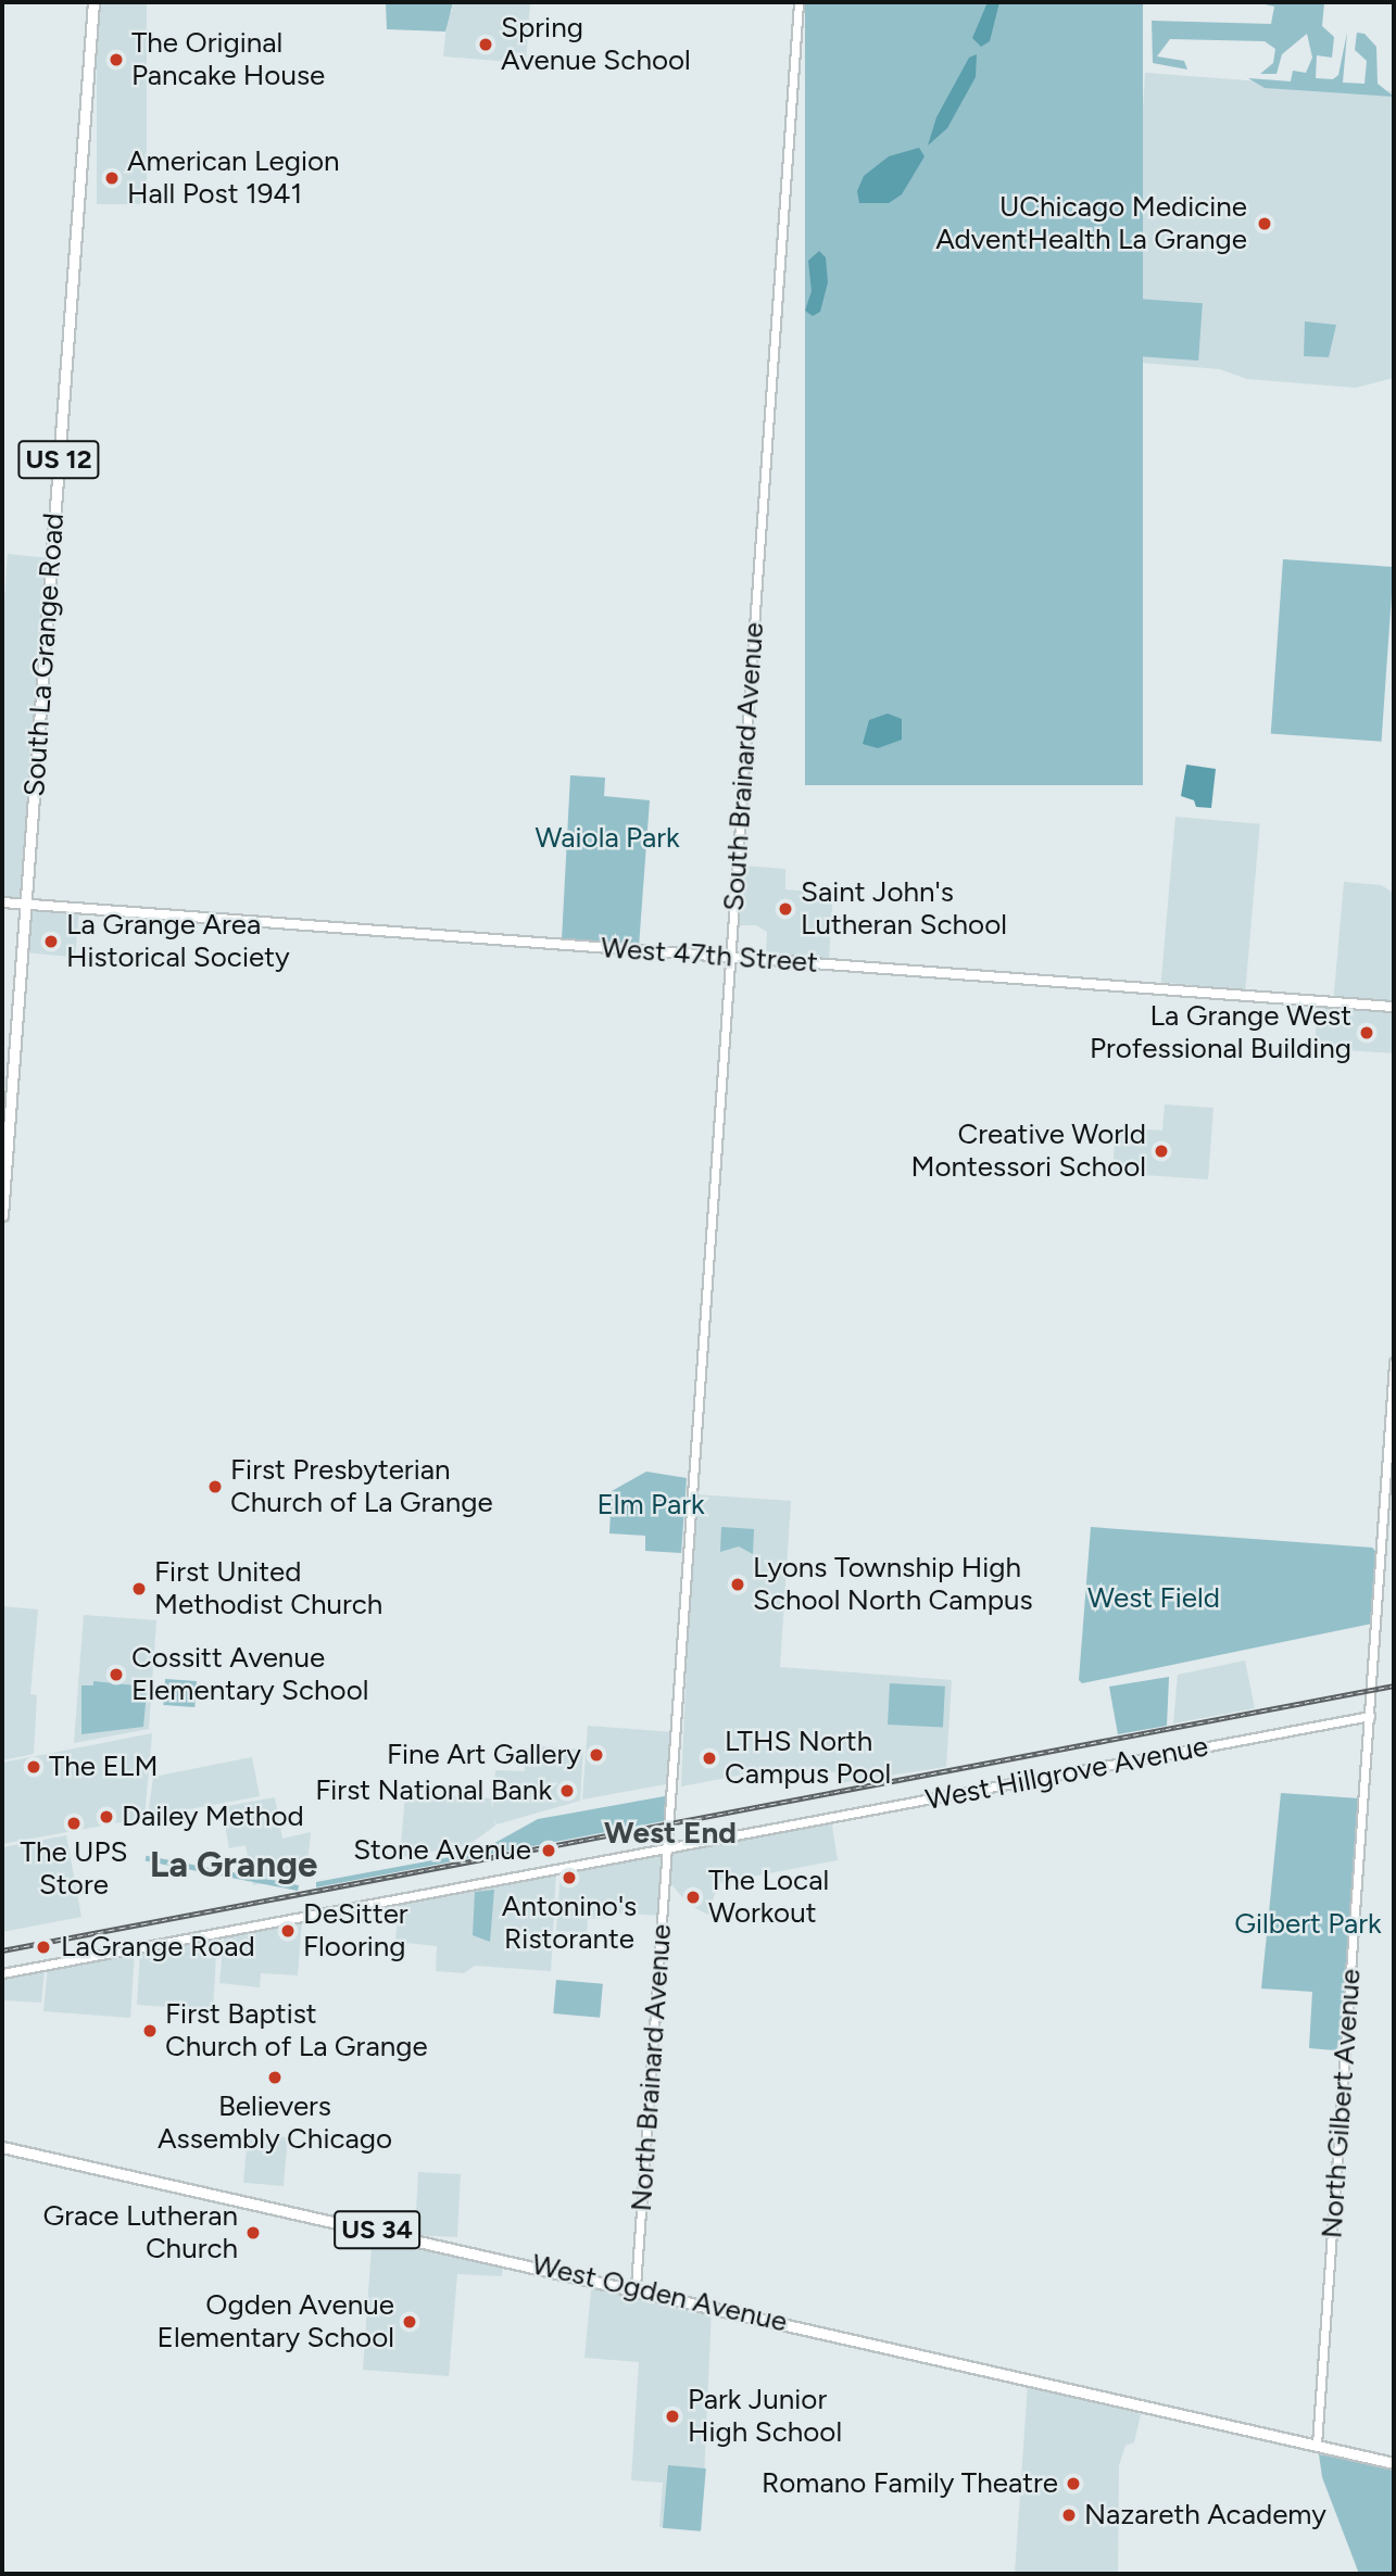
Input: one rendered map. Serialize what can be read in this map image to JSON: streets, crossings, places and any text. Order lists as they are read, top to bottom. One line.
{"streets":{"main road":["US 12","South La Grange Road","West 47th Street","US 34","West Ogden Avenue"],"street":["South Brainard Avenue","West Hillgrove Avenue","North Brainard Avenue","North Gilbert Avenue"]},"crossings":[["South La Grange Road","West 47th Street"],["South Brainard Avenue","West 47th Street"],["South Brainard Avenue","West Hillgrove Avenue"],["South Brainard Avenue","North Brainard Avenue"],["West Hillgrove Avenue","North Brainard Avenue"],["West Hillgrove Avenue","North Gilbert Avenue"],["North Brainard Avenue","West Ogden Avenue"],["North Gilbert Avenue","US 34"],["North Gilbert Avenue","West Ogden Avenue"],["US 34","West Ogden Avenue"]],"districts":["West End","La Grange"],"parks":["Waiola Park","Elm Park","West Field","Gilbert Park"],"places":["Spring Avenue School","The Original Pancake House","American Legion Hall Post 1941","UChicago Medicine AdventHealth La Grange","Saint John's Lutheran School","La Grange Area Historical Society","La Grange West Professional Building","Creative World Montessori School","First Presbyterian Church of La Grange","Lyons Township High School North Campus","First United Methodist Church","Cossitt Avenue Elementary School","Fine Art Gallery","LTHS North Campus Pool","The ELM","First National Bank","Dailey Method","The UPS Store","Stone Avenue","Antonino's Ristorante","The Local Workout","DeSitter Flooring","LaGrange Road","First Baptist Church of La Grange","Believers Assembly Chicago","Grace Lutheran Church","Ogden Avenue Elementary School","Park Junior High School","Romano Family Theatre","Nazareth Academy"]}
